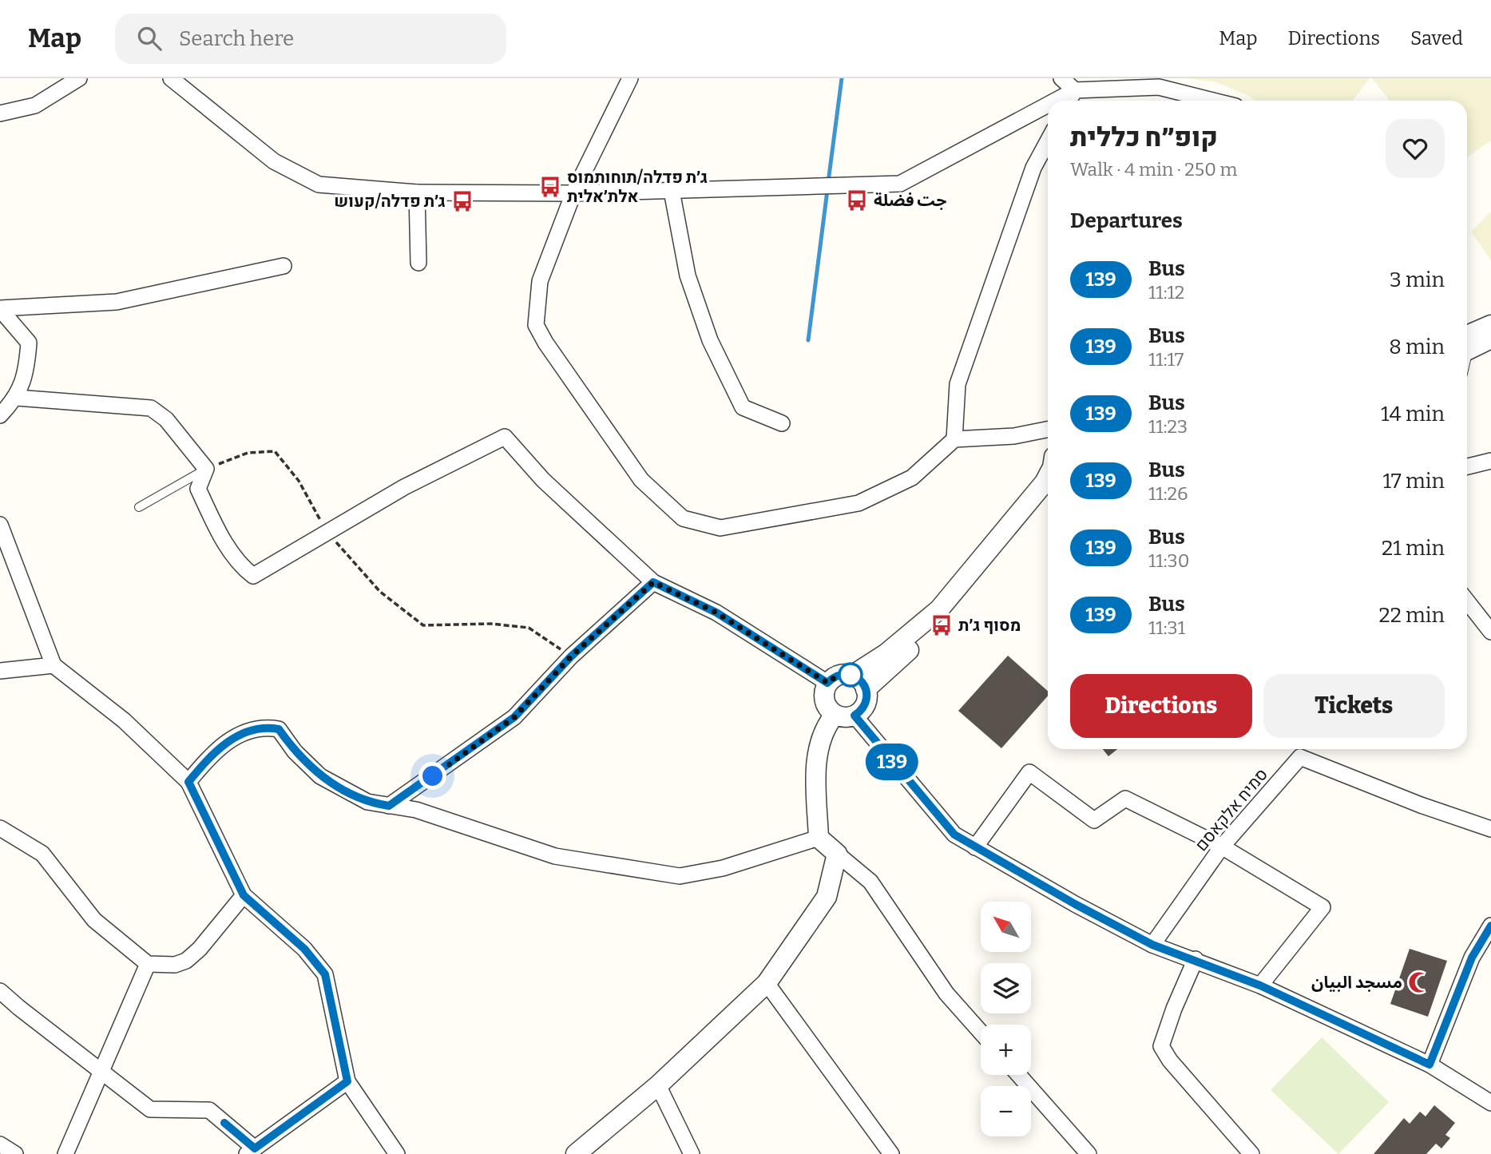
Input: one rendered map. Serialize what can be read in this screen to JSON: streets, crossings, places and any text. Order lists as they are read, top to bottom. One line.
{"streets":{"street":["סמיח אלקאסם"]},"places":{"bus stop":["ג׳ת פדלה/תוחותמוס אלת׳אלית","جت فضلة","ג׳ת פדלה/קעוש","מסוף ג׳ת"],"mosque":["مسجد البيان"]},"lines":["bus line 139"],"north":"top left","page":{"header":"Map","search":"Search here","nav":["Map","Directions","Saved"],"on_map":"139","heading":[["קופ״ח כללית","Walk · 4 min · 250 m"],"Departures"],"list":[{"mark":"139","name":"Bus","note":"11:12","value":"3 min"},{"mark":"139","name":"Bus","note":"11:17","value":"8 min"},{"mark":"139","name":"Bus","note":"11:23","value":"14 min"},{"mark":"139","name":"Bus","note":"11:26","value":"17 min"},{"mark":"139","name":"Bus","note":"11:30","value":"21 min"},{"mark":"139","name":"Bus","note":"11:31","value":"22 min"}],"buttons":["Directions","Tickets"],"map_buttons":["+","−"]}}
